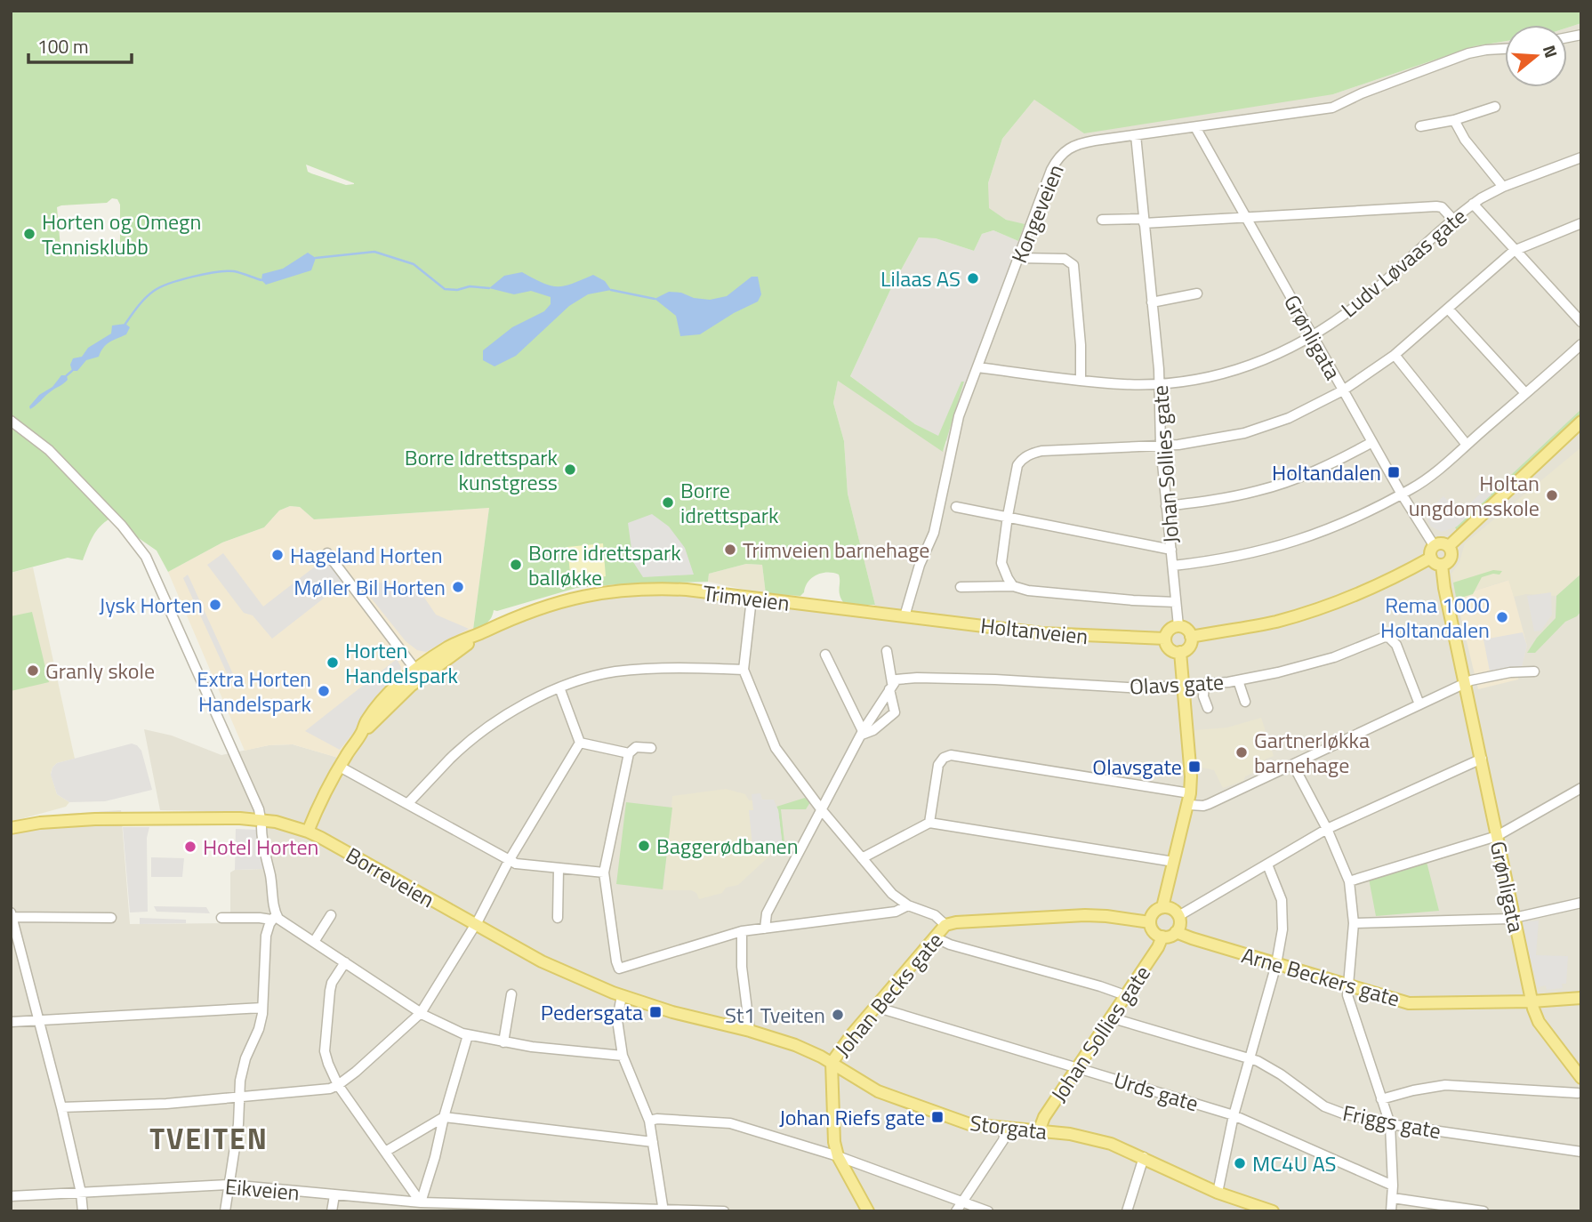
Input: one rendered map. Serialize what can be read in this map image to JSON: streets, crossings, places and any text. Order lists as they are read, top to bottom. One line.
{"streets":{"main road":["Grønligata","Johan Sollies gate","Trimveien","Holtanveien","Borreveien","Arne Beckers gate","Johan Becks gate","Storgata"],"street":["Kongeveien","Ludv Løvaas gate","Olavs gate","Urds gate","Friggs gate","Eikveien"]},"crossings":[["Kongeveien","Ludv Løvaas gate"],["Kongeveien","Grønligata"],["Kongeveien","Johan Sollies gate"],["Kongeveien","Trimveien"],["Kongeveien","Holtanveien"],["Ludv Løvaas gate","Grønligata"],["Ludv Løvaas gate","Johan Sollies gate"],["Grønligata","Arne Beckers gate"],["Johan Sollies gate","Holtanveien"],["Johan Sollies gate","Arne Beckers gate"],["Johan Sollies gate","Urds gate"],["Johan Sollies gate","Friggs gate"],["Johan Sollies gate","Storgata"],["Trimveien","Holtanveien"],["Trimveien","Borreveien"],["Borreveien","Storgata"],["Johan Becks gate","Urds gate"],["Johan Becks gate","Storgata"]],"districts":["TVEITEN"],"places":{"other":["Horten og Omegn Tennisklubb","Lilaas AS","Borre Idrettspark kunstgress","Holtan ungdomsskole","Borre idrettspark","Trimveien barnehage","Hageland Horten","Borre idrettspark balløkke","Møller Bil Horten","Jysk Horten","Rema 1000 Holtandalen","Horten Handelspark","Granly skole","Extra Horten Handelspark","Gartnerløkka barnehage","Baggerødbanen","Hotel Horten","St1 Tveiten","MC4U AS"],"transit":["Holtandalen","Olavsgate","Pedersgata","Johan Riefs gate"]},"scale_bar":"100 m","north":"right"}
